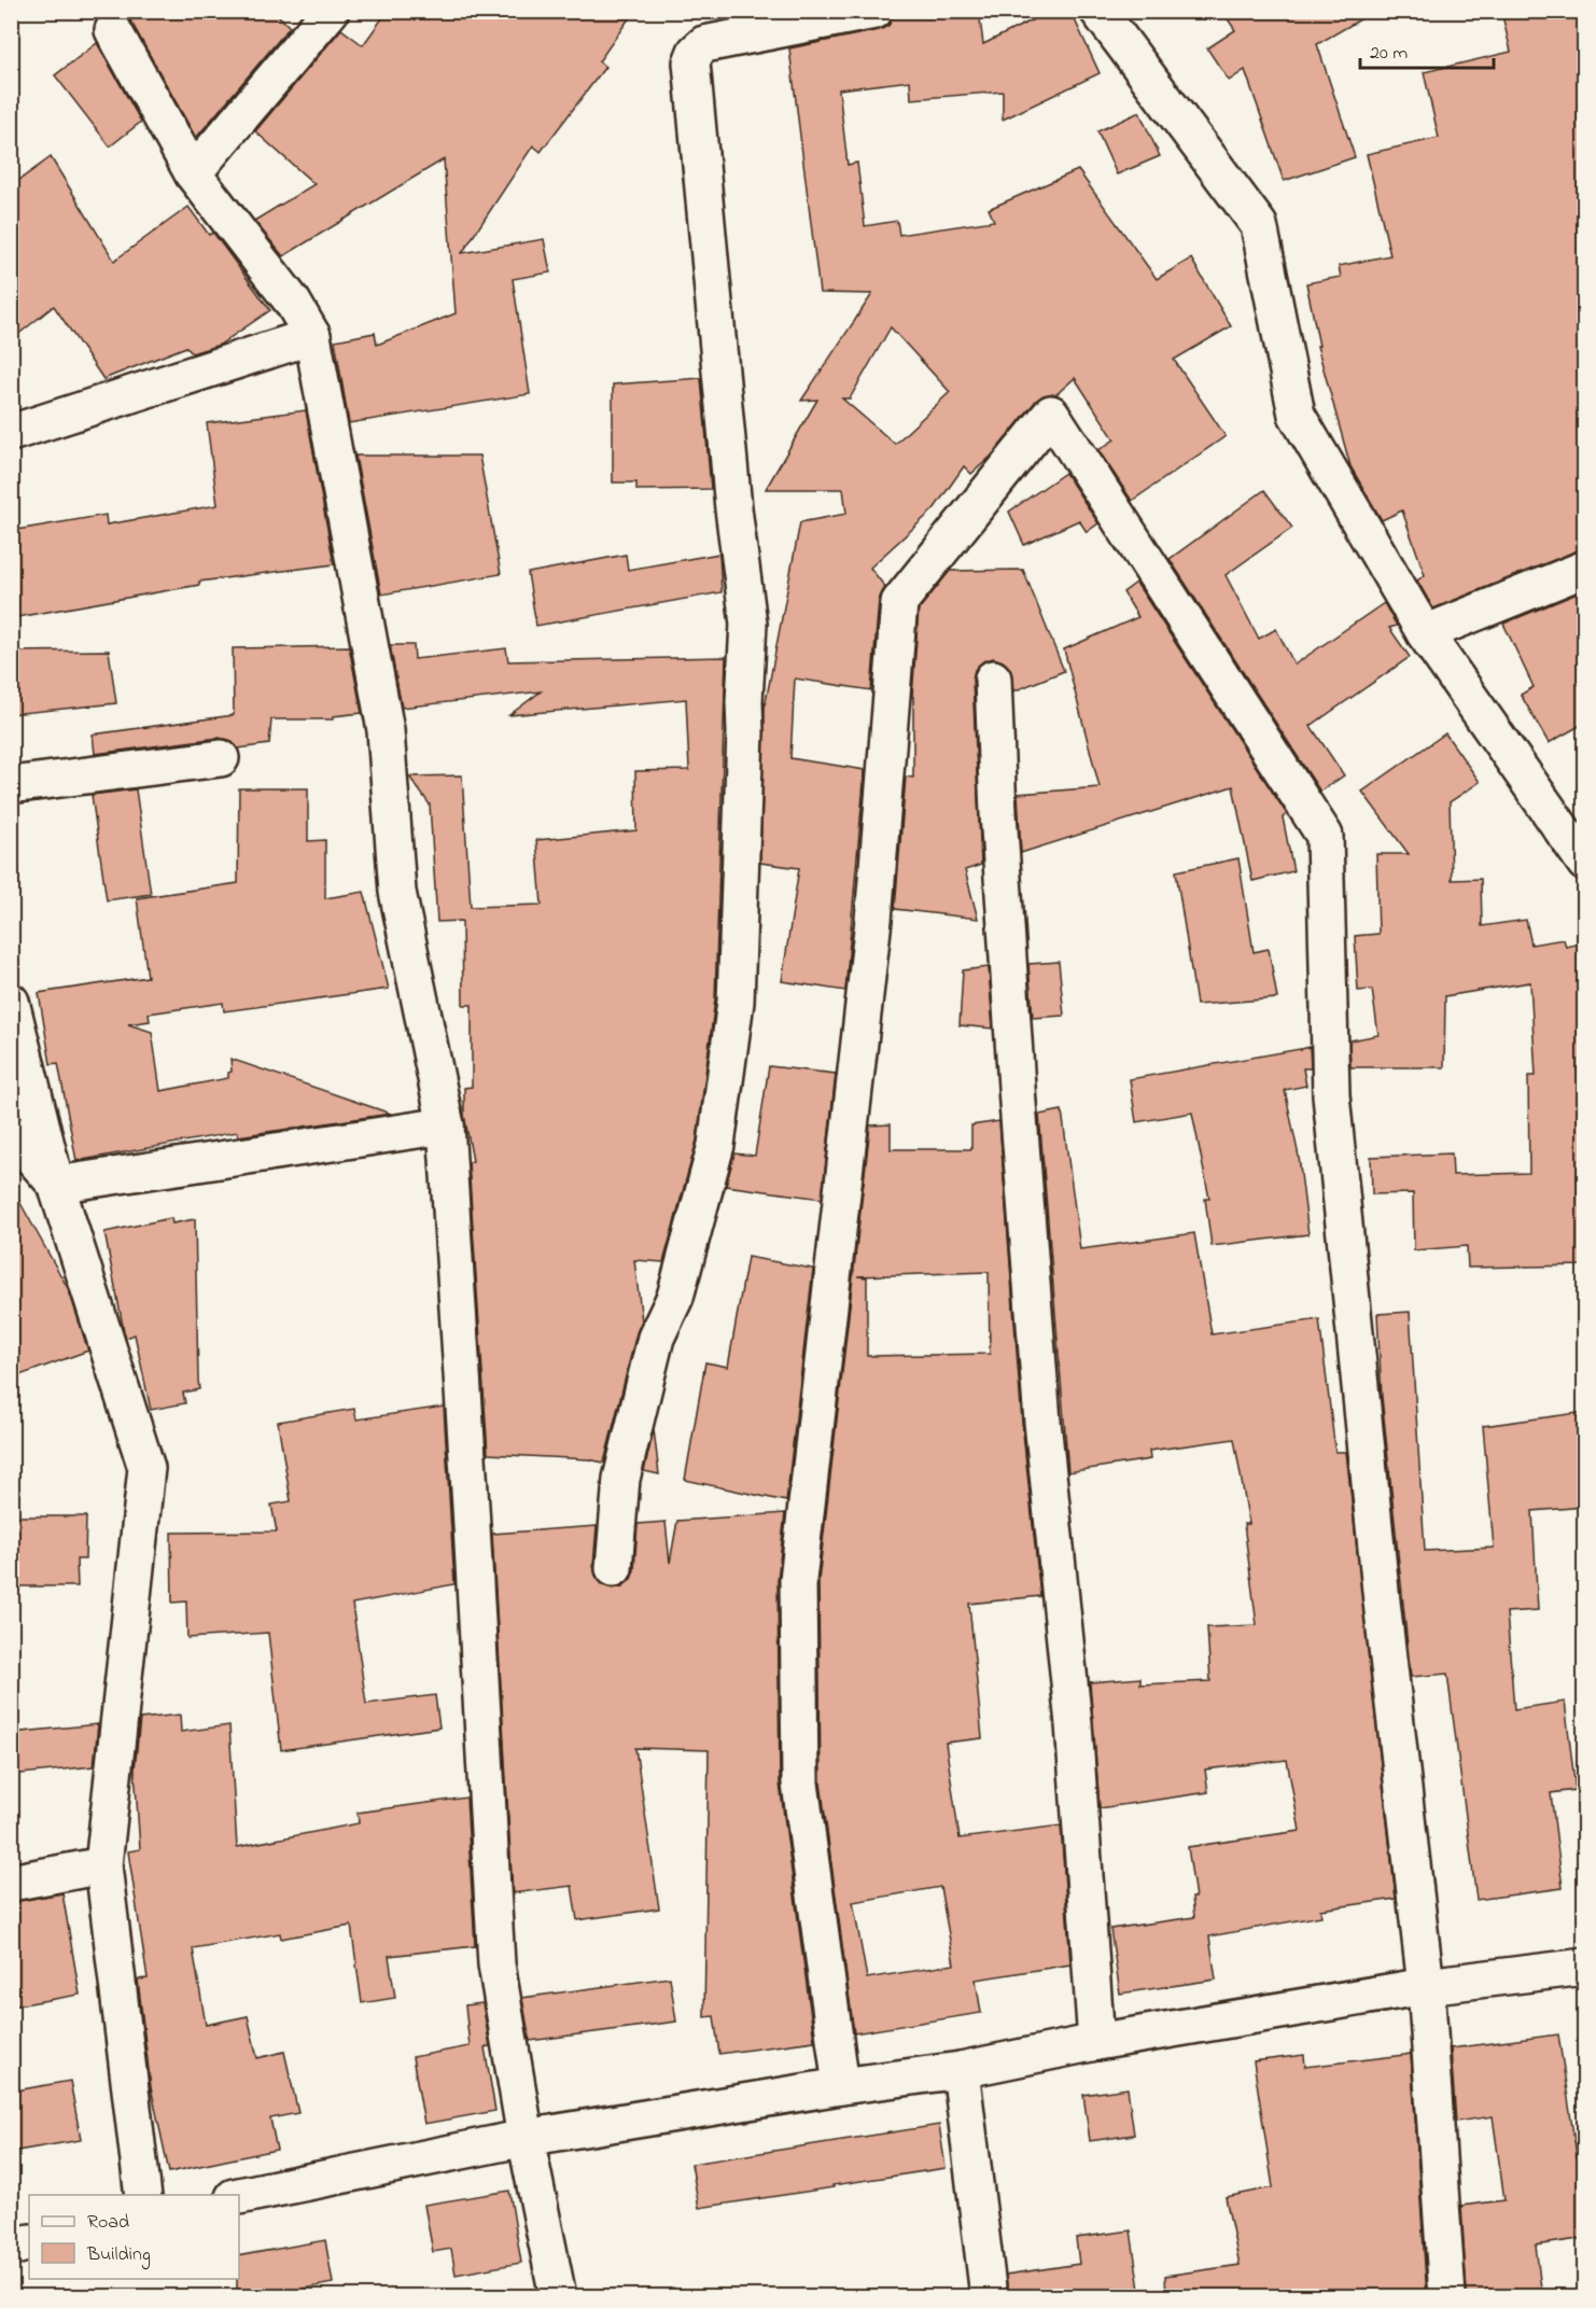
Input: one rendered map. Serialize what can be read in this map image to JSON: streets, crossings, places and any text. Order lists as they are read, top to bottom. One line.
{"legend":["Road","Building"],"scale_bar":"20 m"}
